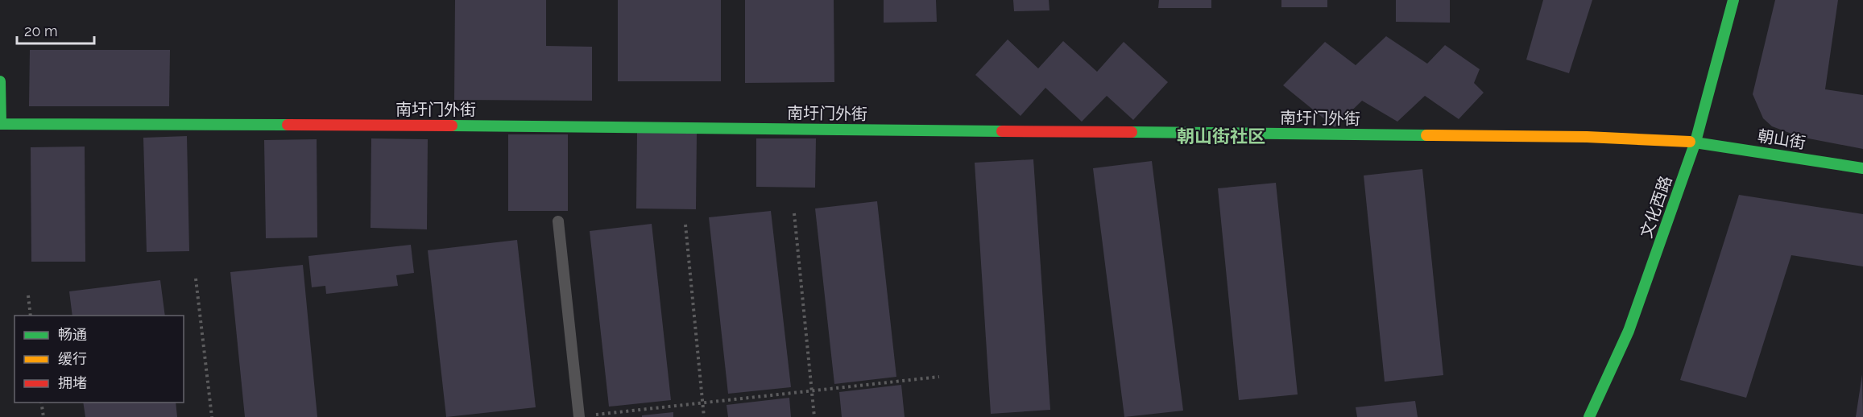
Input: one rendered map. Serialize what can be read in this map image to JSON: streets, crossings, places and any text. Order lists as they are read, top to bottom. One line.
{"streets":{"street":["南圩门外街","朝山街","文化西路"]},"crossings":[["南圩门外街","朝山街"],["南圩门外街","文化西路"],["朝山街","文化西路"]],"districts":["朝山街社区"],"legend":["畅通","缓行","拥堵"],"scale_bar":"20 m"}
